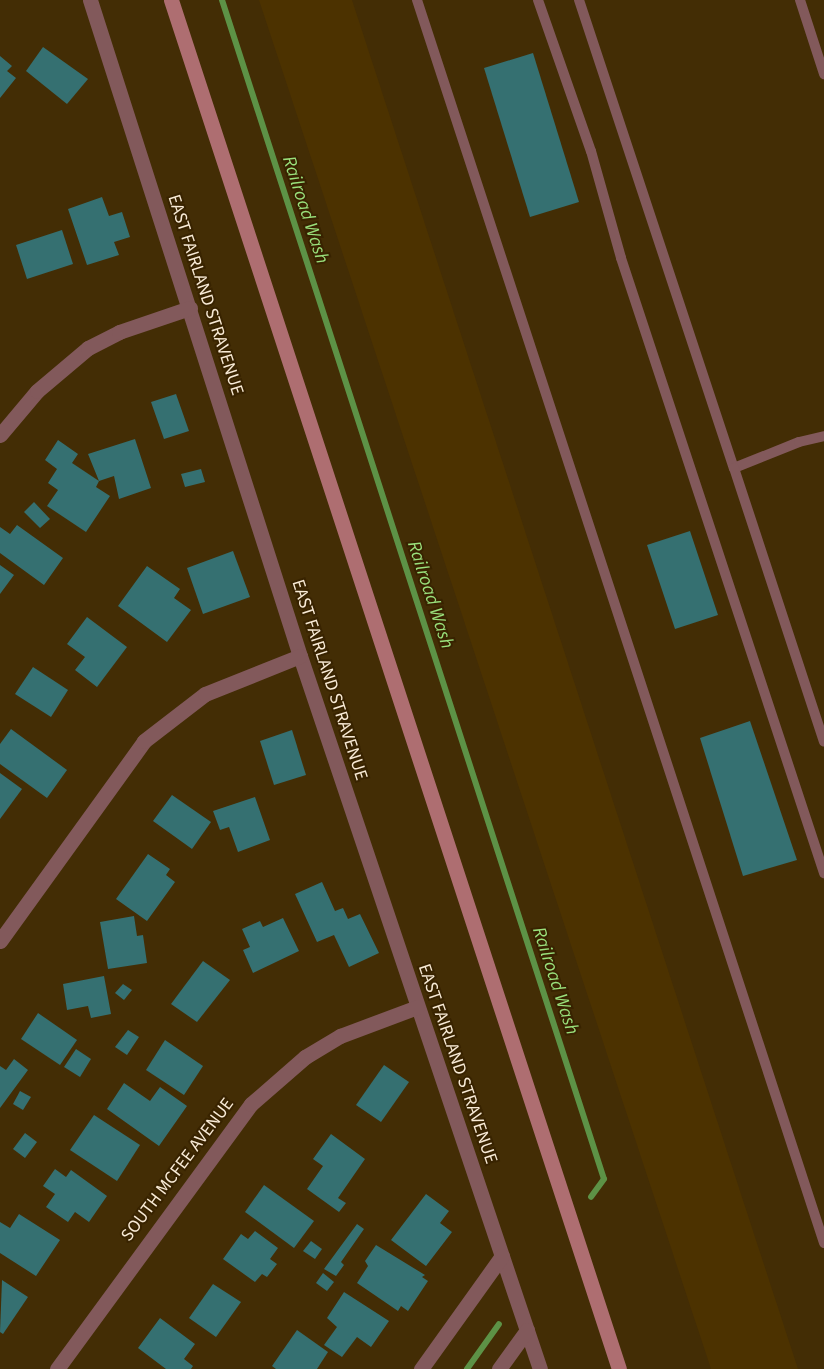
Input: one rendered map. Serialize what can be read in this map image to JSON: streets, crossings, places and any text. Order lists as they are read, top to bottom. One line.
{"streets":{"street":["EAST FAIRLAND STRAVENUE","SOUTH MCFEE AVENUE"]},"crossings":[["EAST FAIRLAND STRAVENUE","SOUTH MCFEE AVENUE"]],"water":["Railroad Wash"]}
